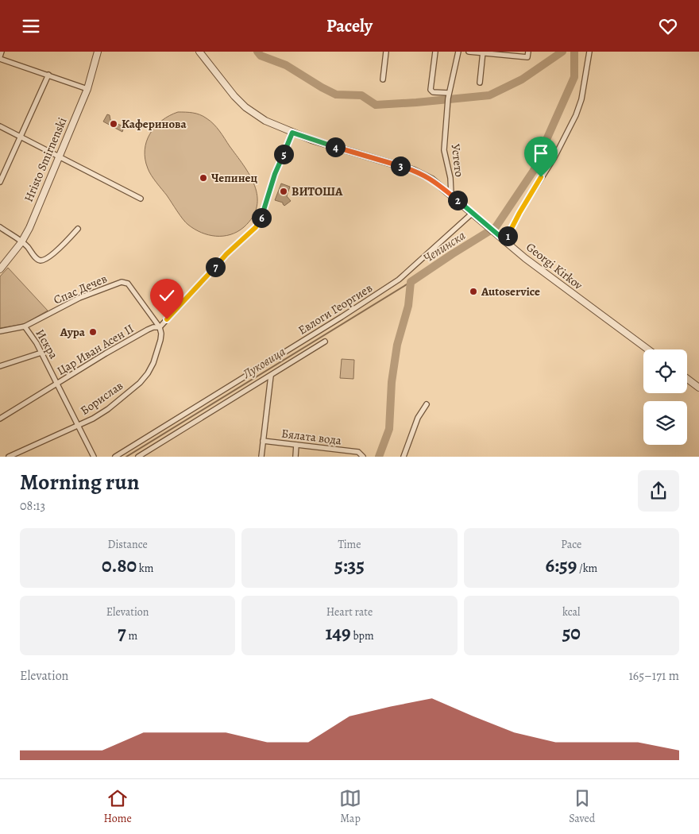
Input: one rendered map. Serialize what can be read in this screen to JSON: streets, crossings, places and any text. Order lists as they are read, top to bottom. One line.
{"streets":{"street":["Hristo Smirnenski","Устето","Georgi Kirkov","Спас Дечев","Евлоги Георгиев","Искра","Цар Иван Асен II","Борислав","Бялата вода"]},"crossings":[["Устето","Georgi Kirkov"],["Georgi Kirkov","Евлоги Георгиев"],["Georgi Kirkov","Цар Иван Асен II"],["Спас Дечев","Искра"],["Спас Дечев","Цар Иван Асен II"],["Спас Дечев","Борислав"],["Искра","Цар Иван Асен II"],["Искра","Борислав"],["Цар Иван Асен II","Борислав"]],"water":["Чепинска","Луковица"],"places":["Каферинова","Чепинец","ВИТОША","Autoservice","Аура"],"page":{"header":"Pacely","pins":["4","5","3","2","6","1","7"],"heading":["Morning run","08:13"],"stats":[["Distance","0.80 km"],["Time","5:35"],["Pace","6:59 /km"],["Elevation","7 m"],["Heart rate","149 bpm"],["kcal","50"]],"chart":["Elevation","165–171 m"],"tabs":["Home","Map","Saved"]}}
